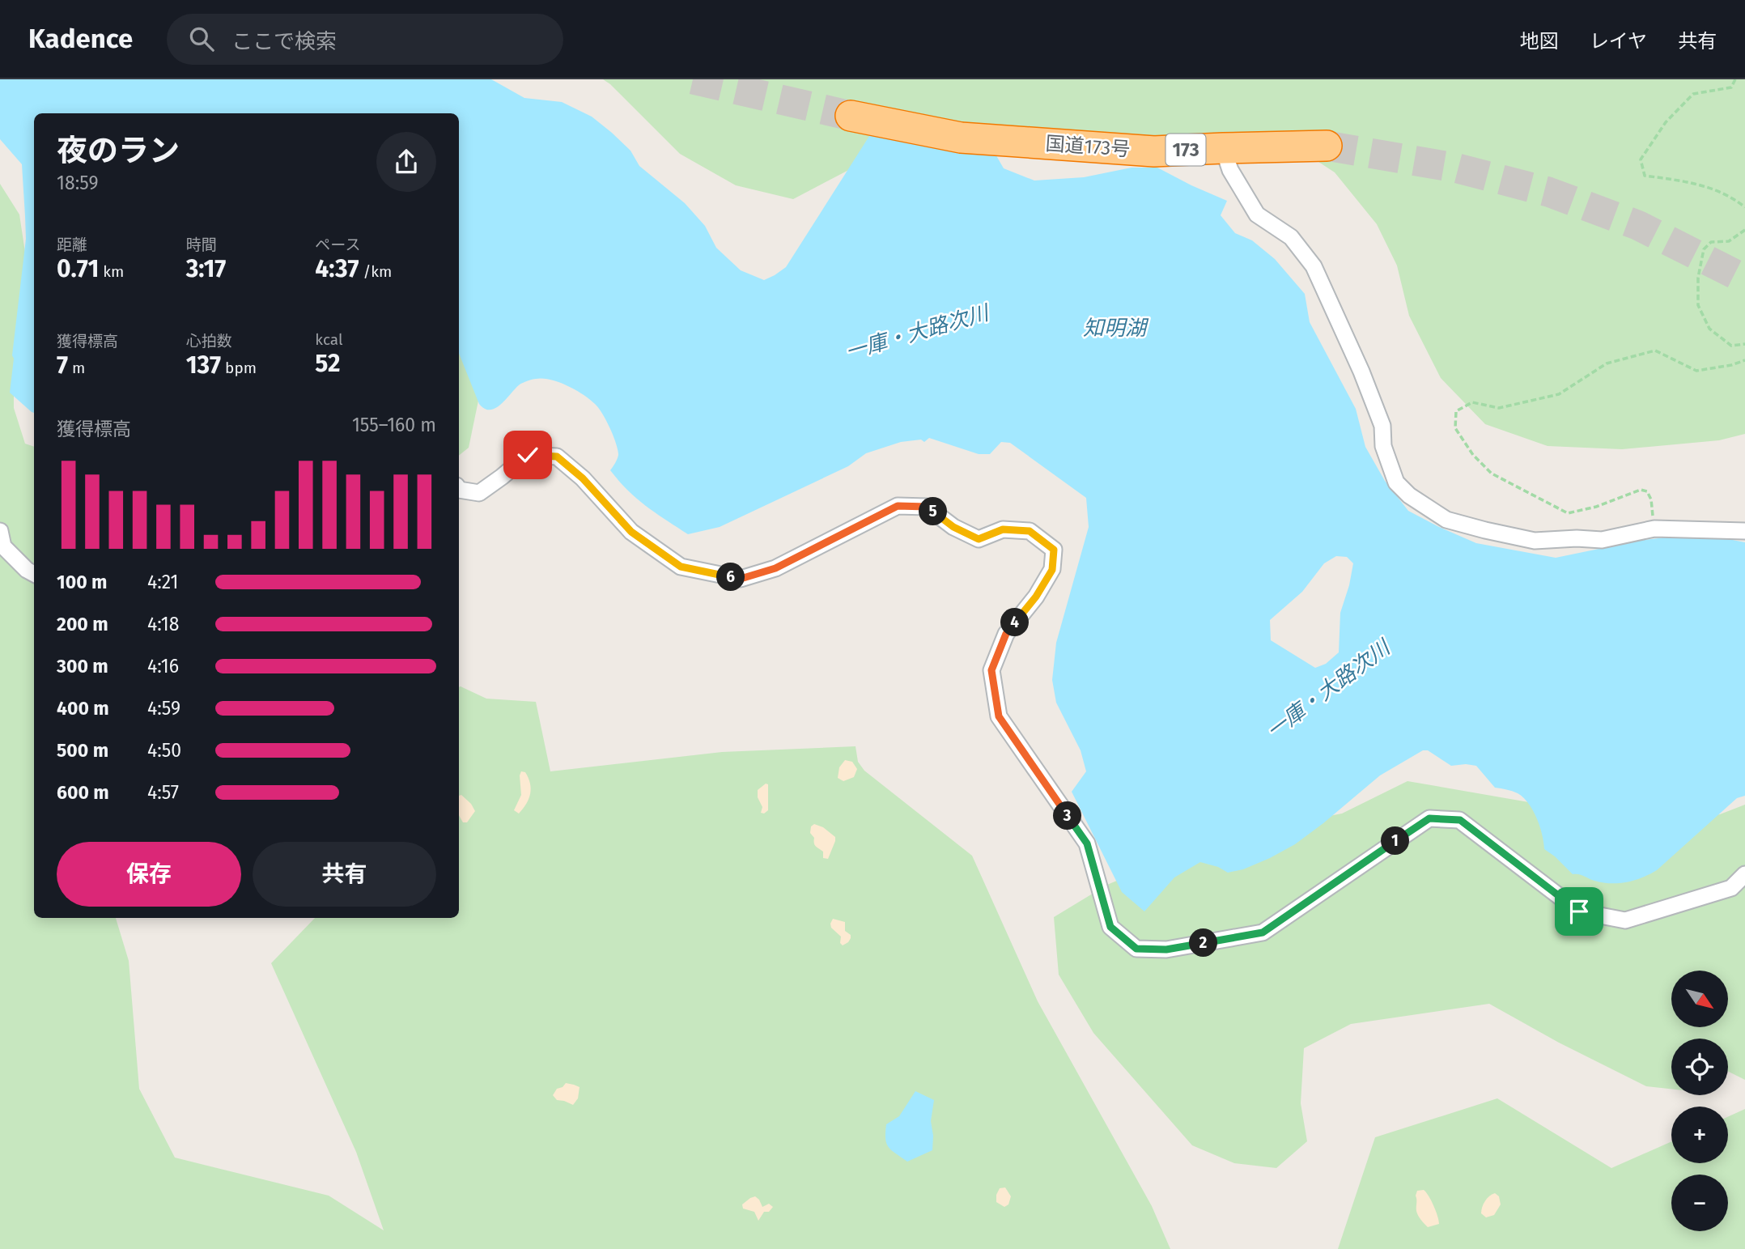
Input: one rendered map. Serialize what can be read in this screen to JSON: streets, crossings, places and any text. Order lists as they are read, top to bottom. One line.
{"streets":{"highway":["国道173号","173"]},"water":["知明湖","一庫・大路次川"],"north":"bottom right","page":{"header":"Kadence","search":"ここで検索","nav":["地図","レイヤ","共有"],"heading":["夜のラン","18:59"],"stats":[["距離","0.71 km"],["時間","3:17"],["ペース","4:37 /km"],["獲得標高","7 m"],["心拍数","137 bpm"],["kcal","52"]],"chart":["獲得標高","155–160 m"],"pins":["5","6","4","3","1","2"],"list":[{"name":"100 m","note":"4:21"},{"name":"200 m","note":"4:18"},{"name":"300 m","note":"4:16"},{"name":"400 m","note":"4:59"},{"name":"500 m","note":"4:50"},{"name":"600 m","note":"4:57"}],"buttons":["保存","共有"],"map_buttons":["+","−"]}}
